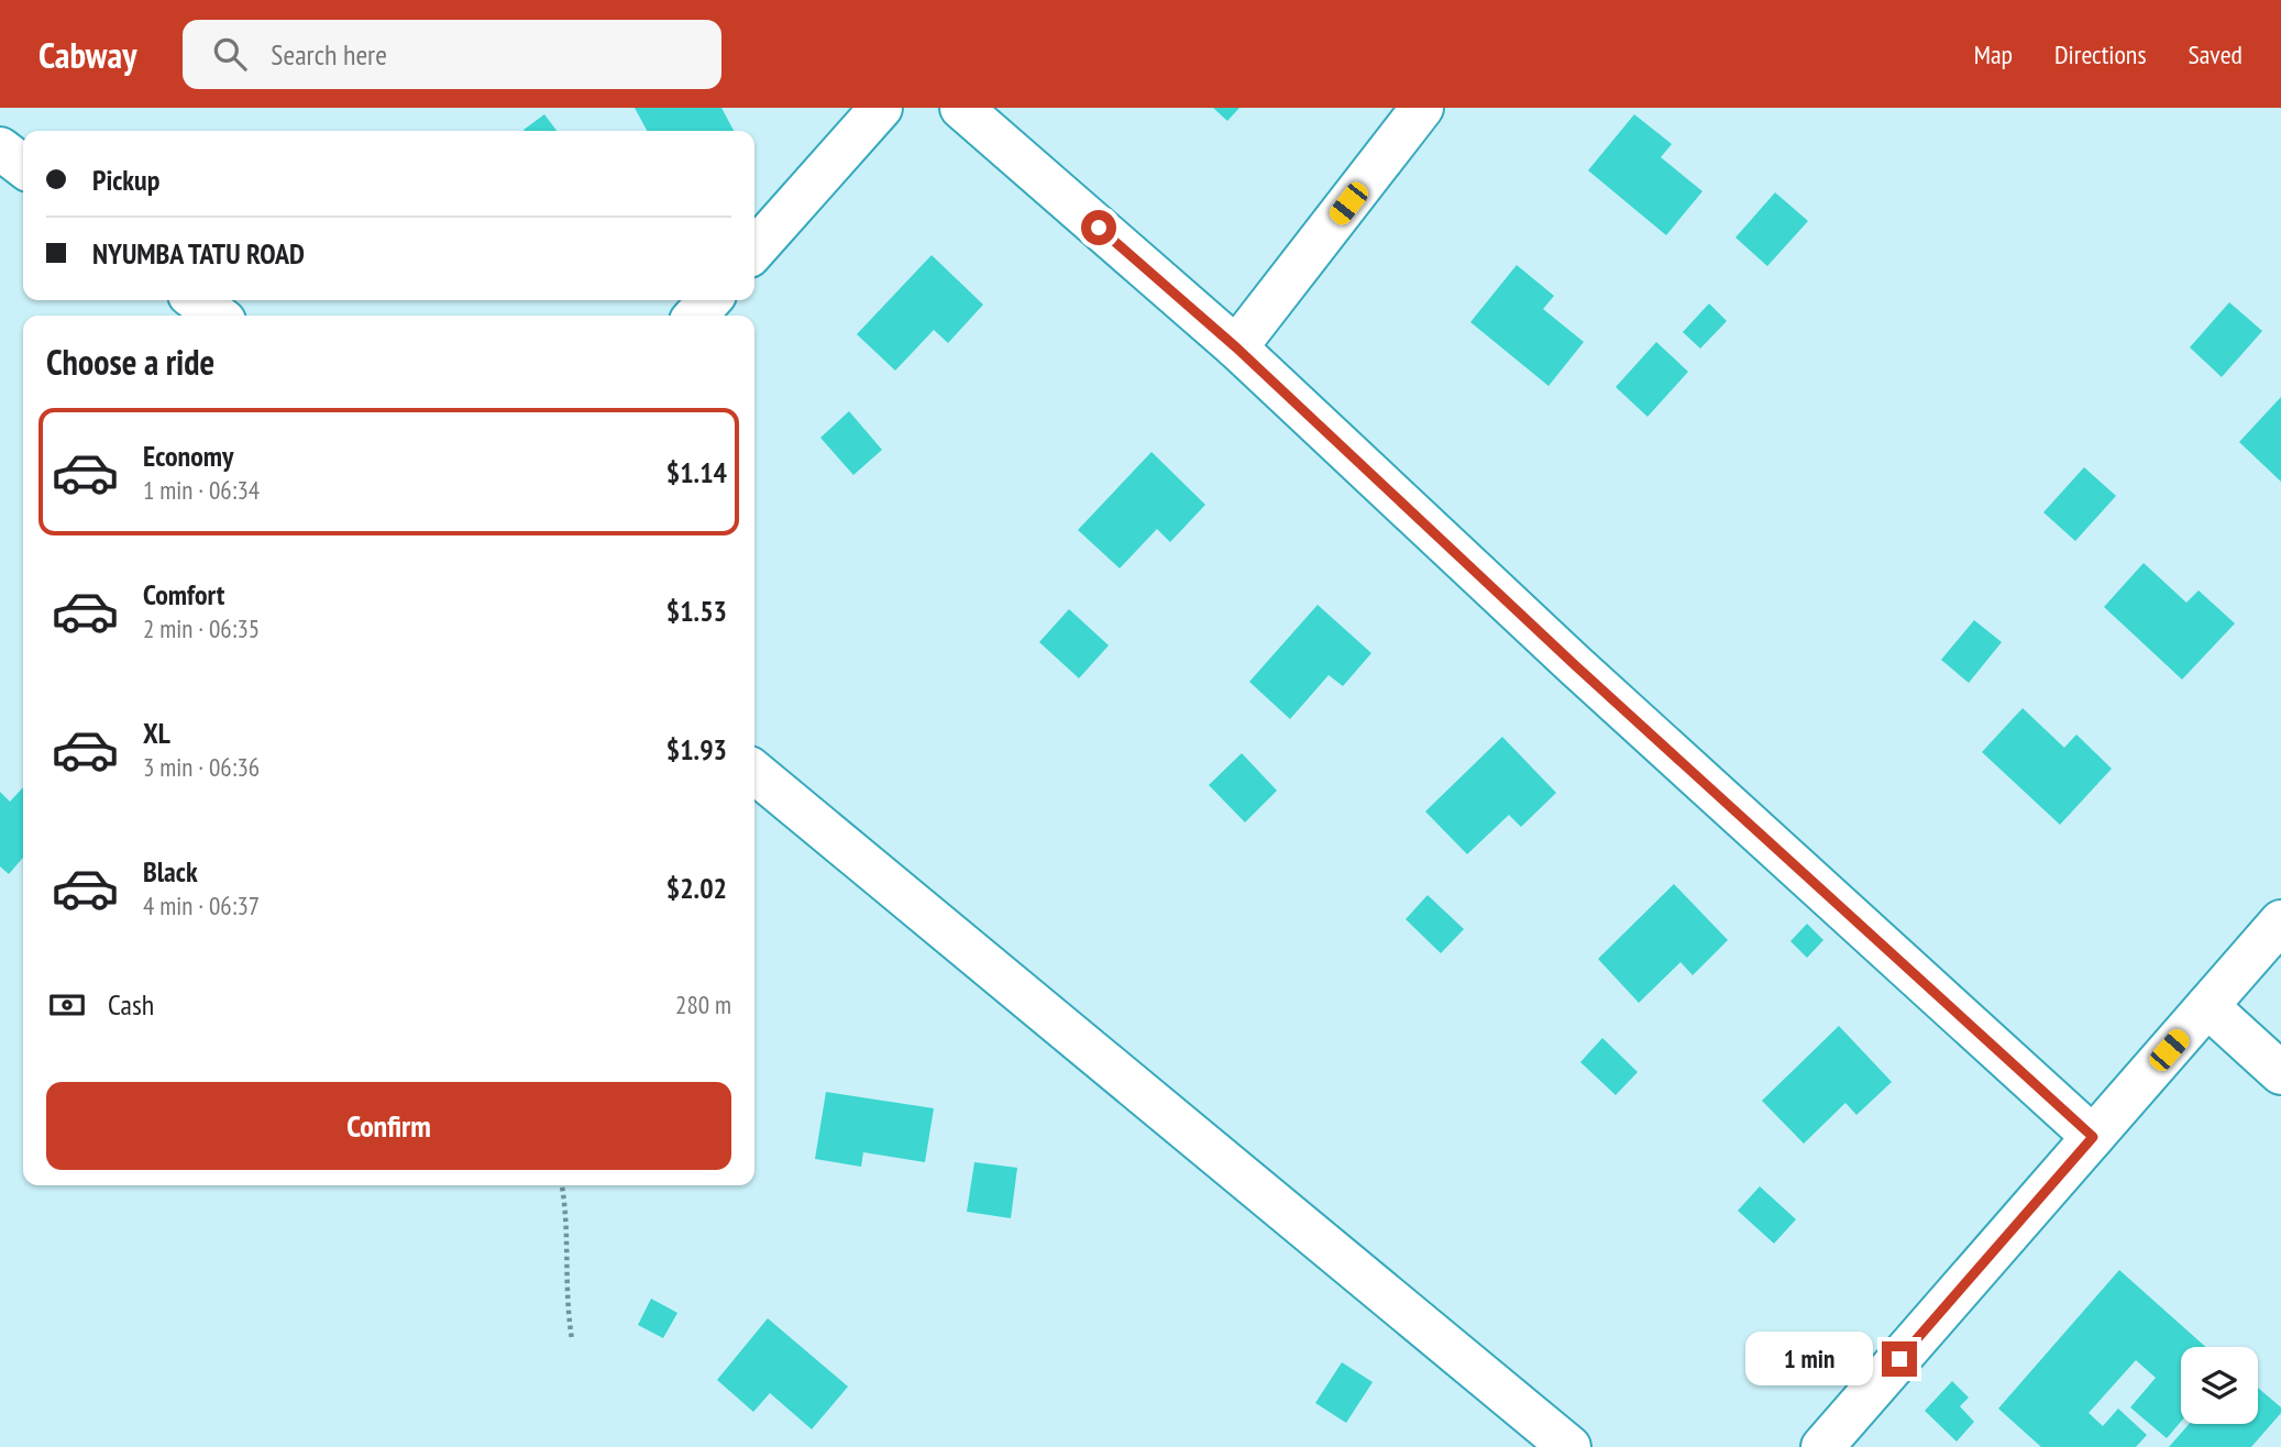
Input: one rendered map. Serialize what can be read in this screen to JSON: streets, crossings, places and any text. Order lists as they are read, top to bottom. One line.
{"page":{"header":"Cabway","search":"Search here","nav":["Map","Directions","Saved"],"banner":["Pickup","NYUMBA TATU ROAD"],"heading":"Choose a ride","list":[{"name":"Economy","note":"1 min · 06:34","value":"$1.14"},{"name":"Comfort","note":"2 min · 06:35","value":"$1.53"},{"name":"XL","note":"3 min · 06:36","value":"$1.93"},{"name":"Black","note":"4 min · 06:37","value":"$2.02"}],"pay":["Cash","280 m"],"buttons":"Confirm","bubble":"1 min"}}
